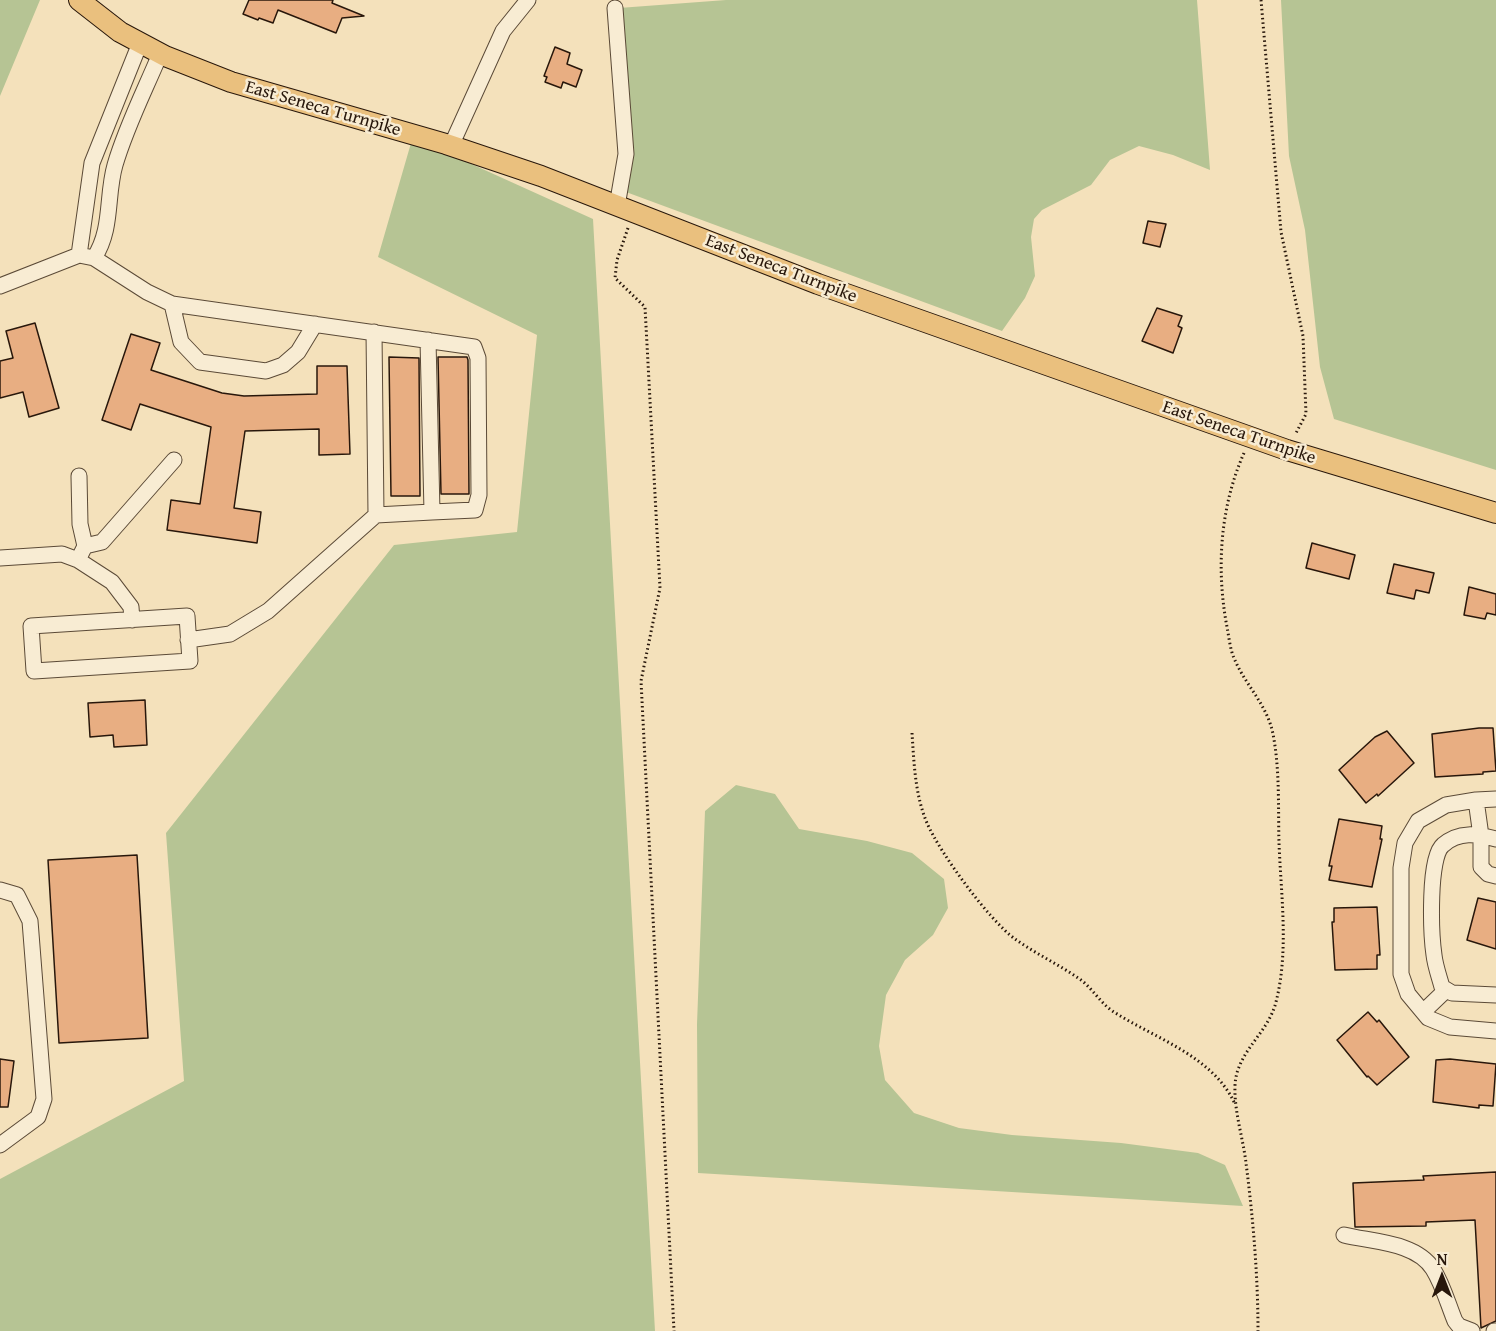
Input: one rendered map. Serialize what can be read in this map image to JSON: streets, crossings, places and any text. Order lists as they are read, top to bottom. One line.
{"streets":{"main road":["East Seneca Turnpike"]},"north":"top"}
